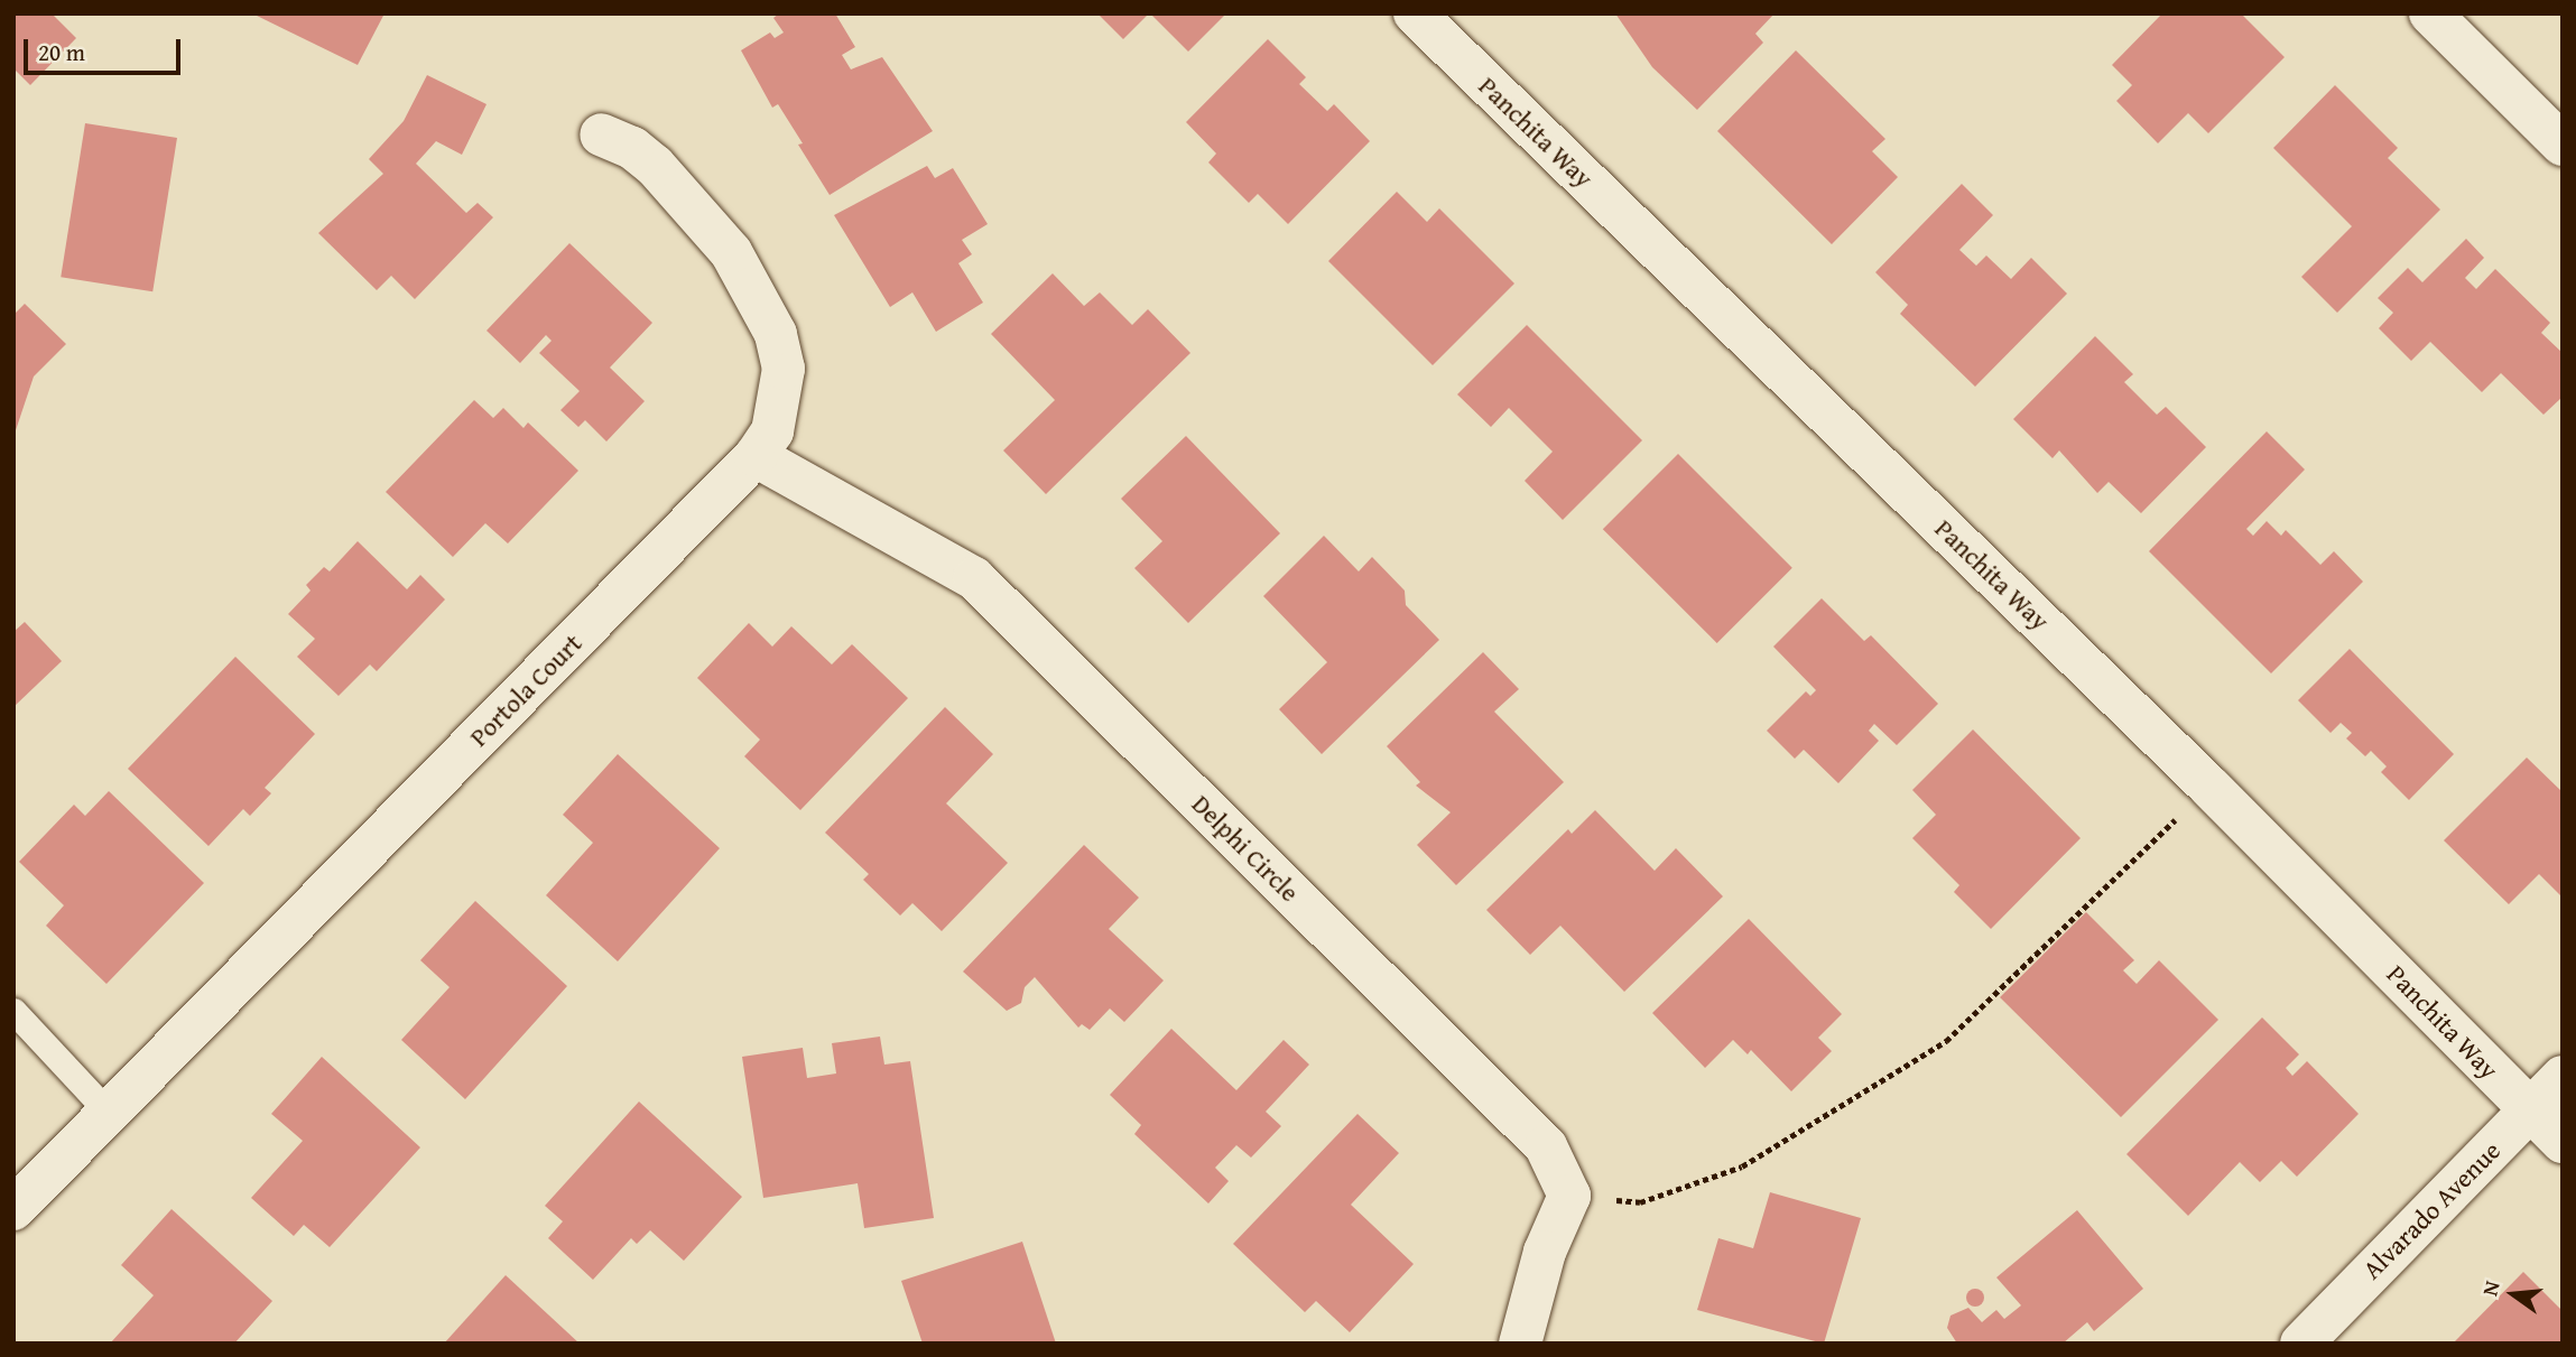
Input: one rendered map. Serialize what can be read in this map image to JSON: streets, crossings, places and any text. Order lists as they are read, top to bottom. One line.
{"streets":{"street":["Panchita Way","Portola Court","Delphi Circle","Alvarado Avenue"]},"crossings":[["Panchita Way","Alvarado Avenue"],["Portola Court","Delphi Circle"]],"scale_bar":"20 m","north":"left"}
